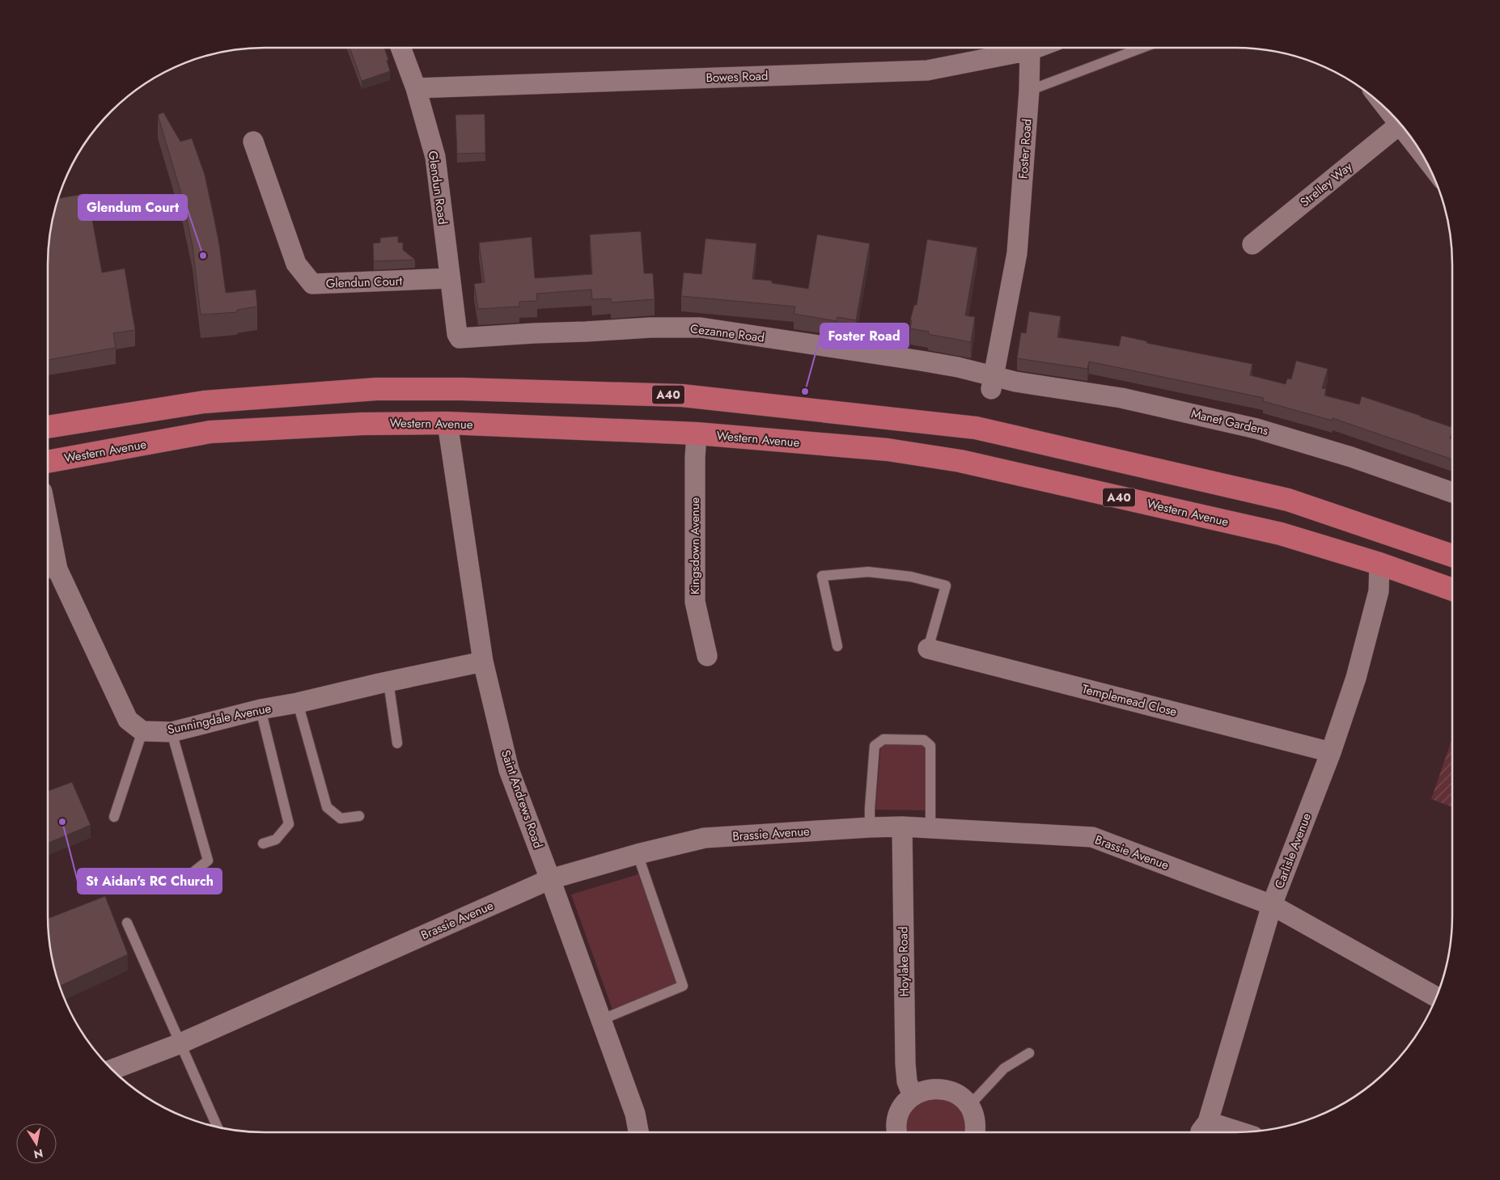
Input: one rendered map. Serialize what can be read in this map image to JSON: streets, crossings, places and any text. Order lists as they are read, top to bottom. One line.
{"streets":{"highway":["A40","Western Avenue"],"street":["Bowes Road","Foster Road","Strelley Way","Glendun Road","Glendun Court","Cezanne Road","Manet Gardens","Kingsdown Avenue","Templemead Close","Sunningdale Avenue","Saint Andrews Road","Brassie Avenue","Carlisle Avenue","Hoylake Road"]},"crossings":[["Bowes Road","Foster Road"],["Bowes Road","Glendun Road"],["Foster Road","Cezanne Road"],["Foster Road","Manet Gardens"],["Glendun Road","Glendun Court"],["Glendun Road","Cezanne Road"],["Cezanne Road","Manet Gardens"],["Western Avenue","Kingsdown Avenue"],["Western Avenue","Saint Andrews Road"],["Western Avenue","Carlisle Avenue"],["Templemead Close","Carlisle Avenue"],["Sunningdale Avenue","Saint Andrews Road"],["Saint Andrews Road","Brassie Avenue"],["Brassie Avenue","Carlisle Avenue"],["Brassie Avenue","Hoylake Road"]],"places":["Glendum Court","Foster Road","St Aidan's RC Church"],"north":"bottom"}
